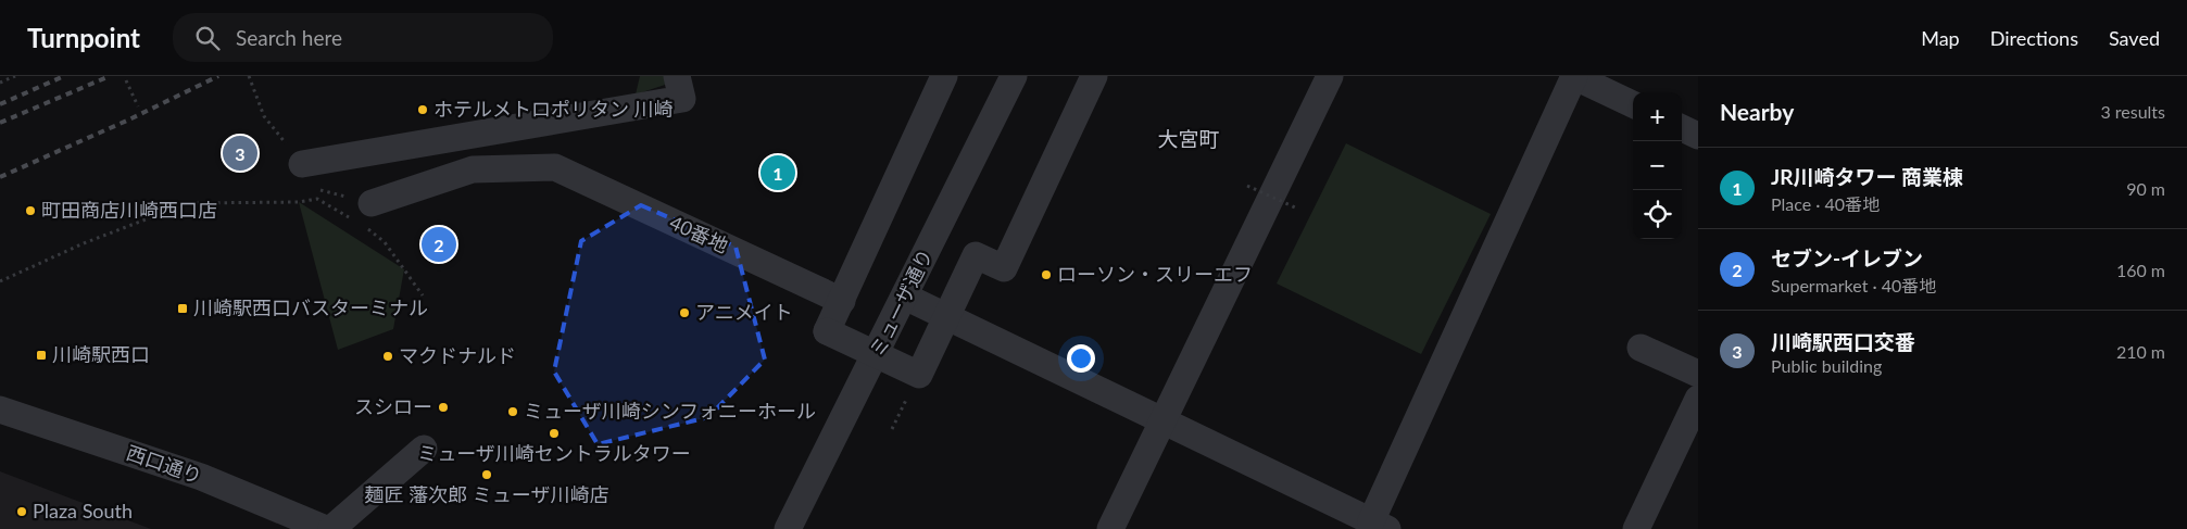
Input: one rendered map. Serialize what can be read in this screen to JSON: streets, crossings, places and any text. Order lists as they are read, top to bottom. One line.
{"streets":{"street":["40番地","ミューザ通り","西口通り"]},"districts":["大宮町"],"places":{"other":["ホテルメトロポリタン 川崎","町田商店川崎西口店","ローソン・スリーエフ","アニメイト","マクドナルド","スシロー","ミューザ川崎シンフォニーホール","ミューザ川崎セントラルタワー","麺匠 藩次郎 ミューザ川崎店","Plaza South"],"transit":["川崎駅西口バスターミナル","川崎駅西口"]},"page":{"header":"Turnpoint","search":"Search here","nav":["Map","Directions","Saved"],"heading":["Nearby","3 results"],"map_buttons":["+","−"],"pins":["3","1","2"],"list":[{"mark":"1","name":"JR川崎タワー 商業棟","note":"Place · 40番地","value":"90 m"},{"mark":"2","name":"セブン-イレブン","note":"Supermarket · 40番地","value":"160 m"},{"mark":"3","name":"川崎駅西口交番","note":"Public building","value":"210 m"}]}}
